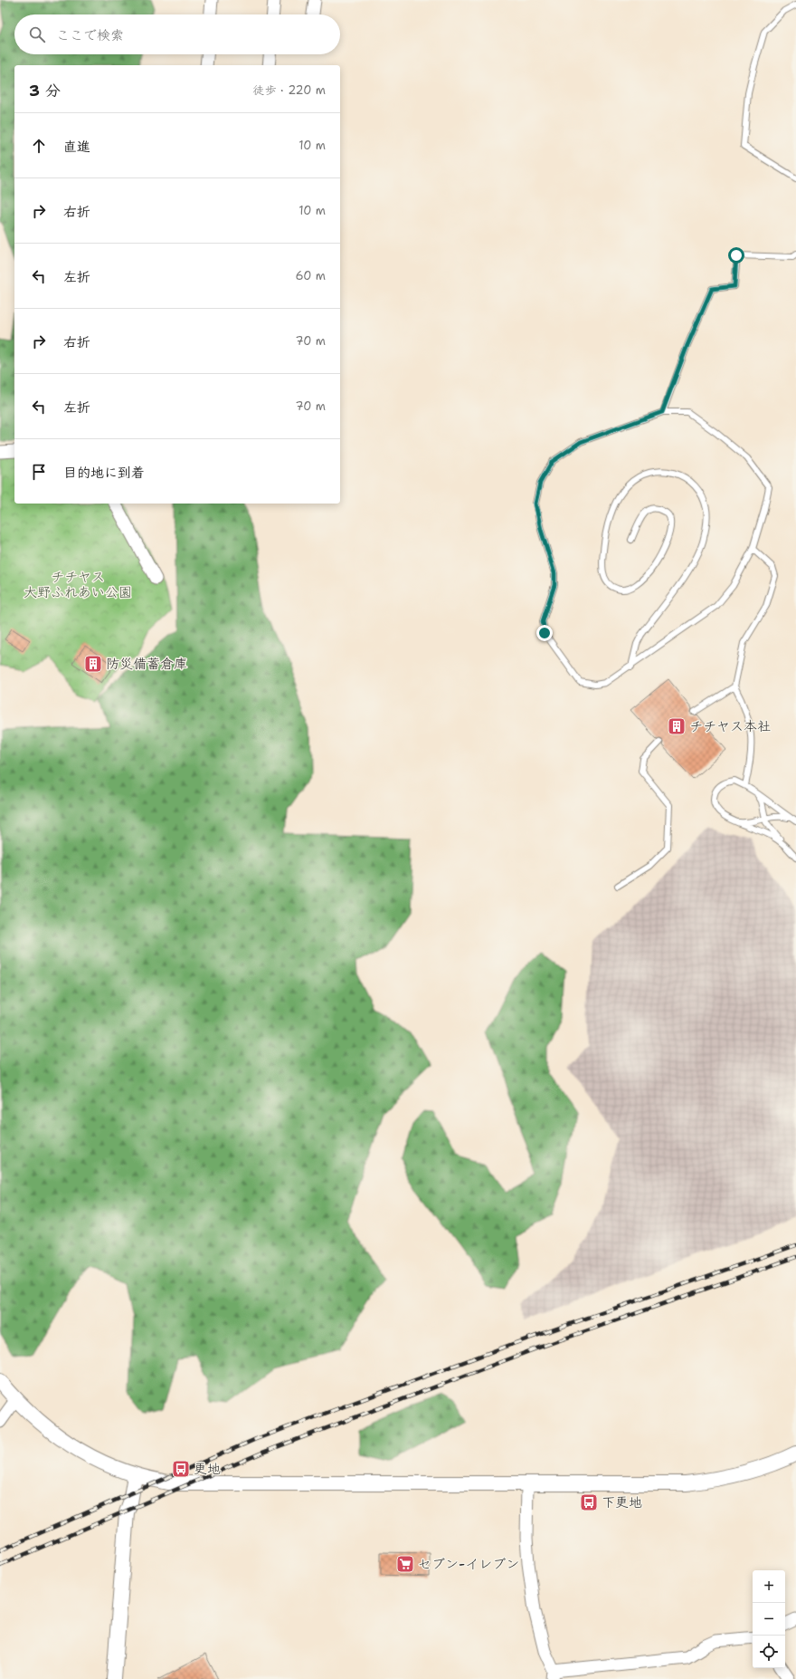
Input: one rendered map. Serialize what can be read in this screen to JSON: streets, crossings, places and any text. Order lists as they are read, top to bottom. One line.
{"parks":["チチヤス 大野ふれあい公園"],"places":{"building":["防災備蓄倉庫","チチヤス本社"],"bus stop":["更地","下更地"],"supermarket":["セブン-イレブン"]},"page":{"search":"ここで検索","heading":["3 分","徒歩 · 220 m"],"list":[["直進","10 m"],["右折","10 m"],["左折","60 m"],["右折","70 m"],["左折","70 m"],"目的地に到着"],"map_buttons":["+","−"]}}
